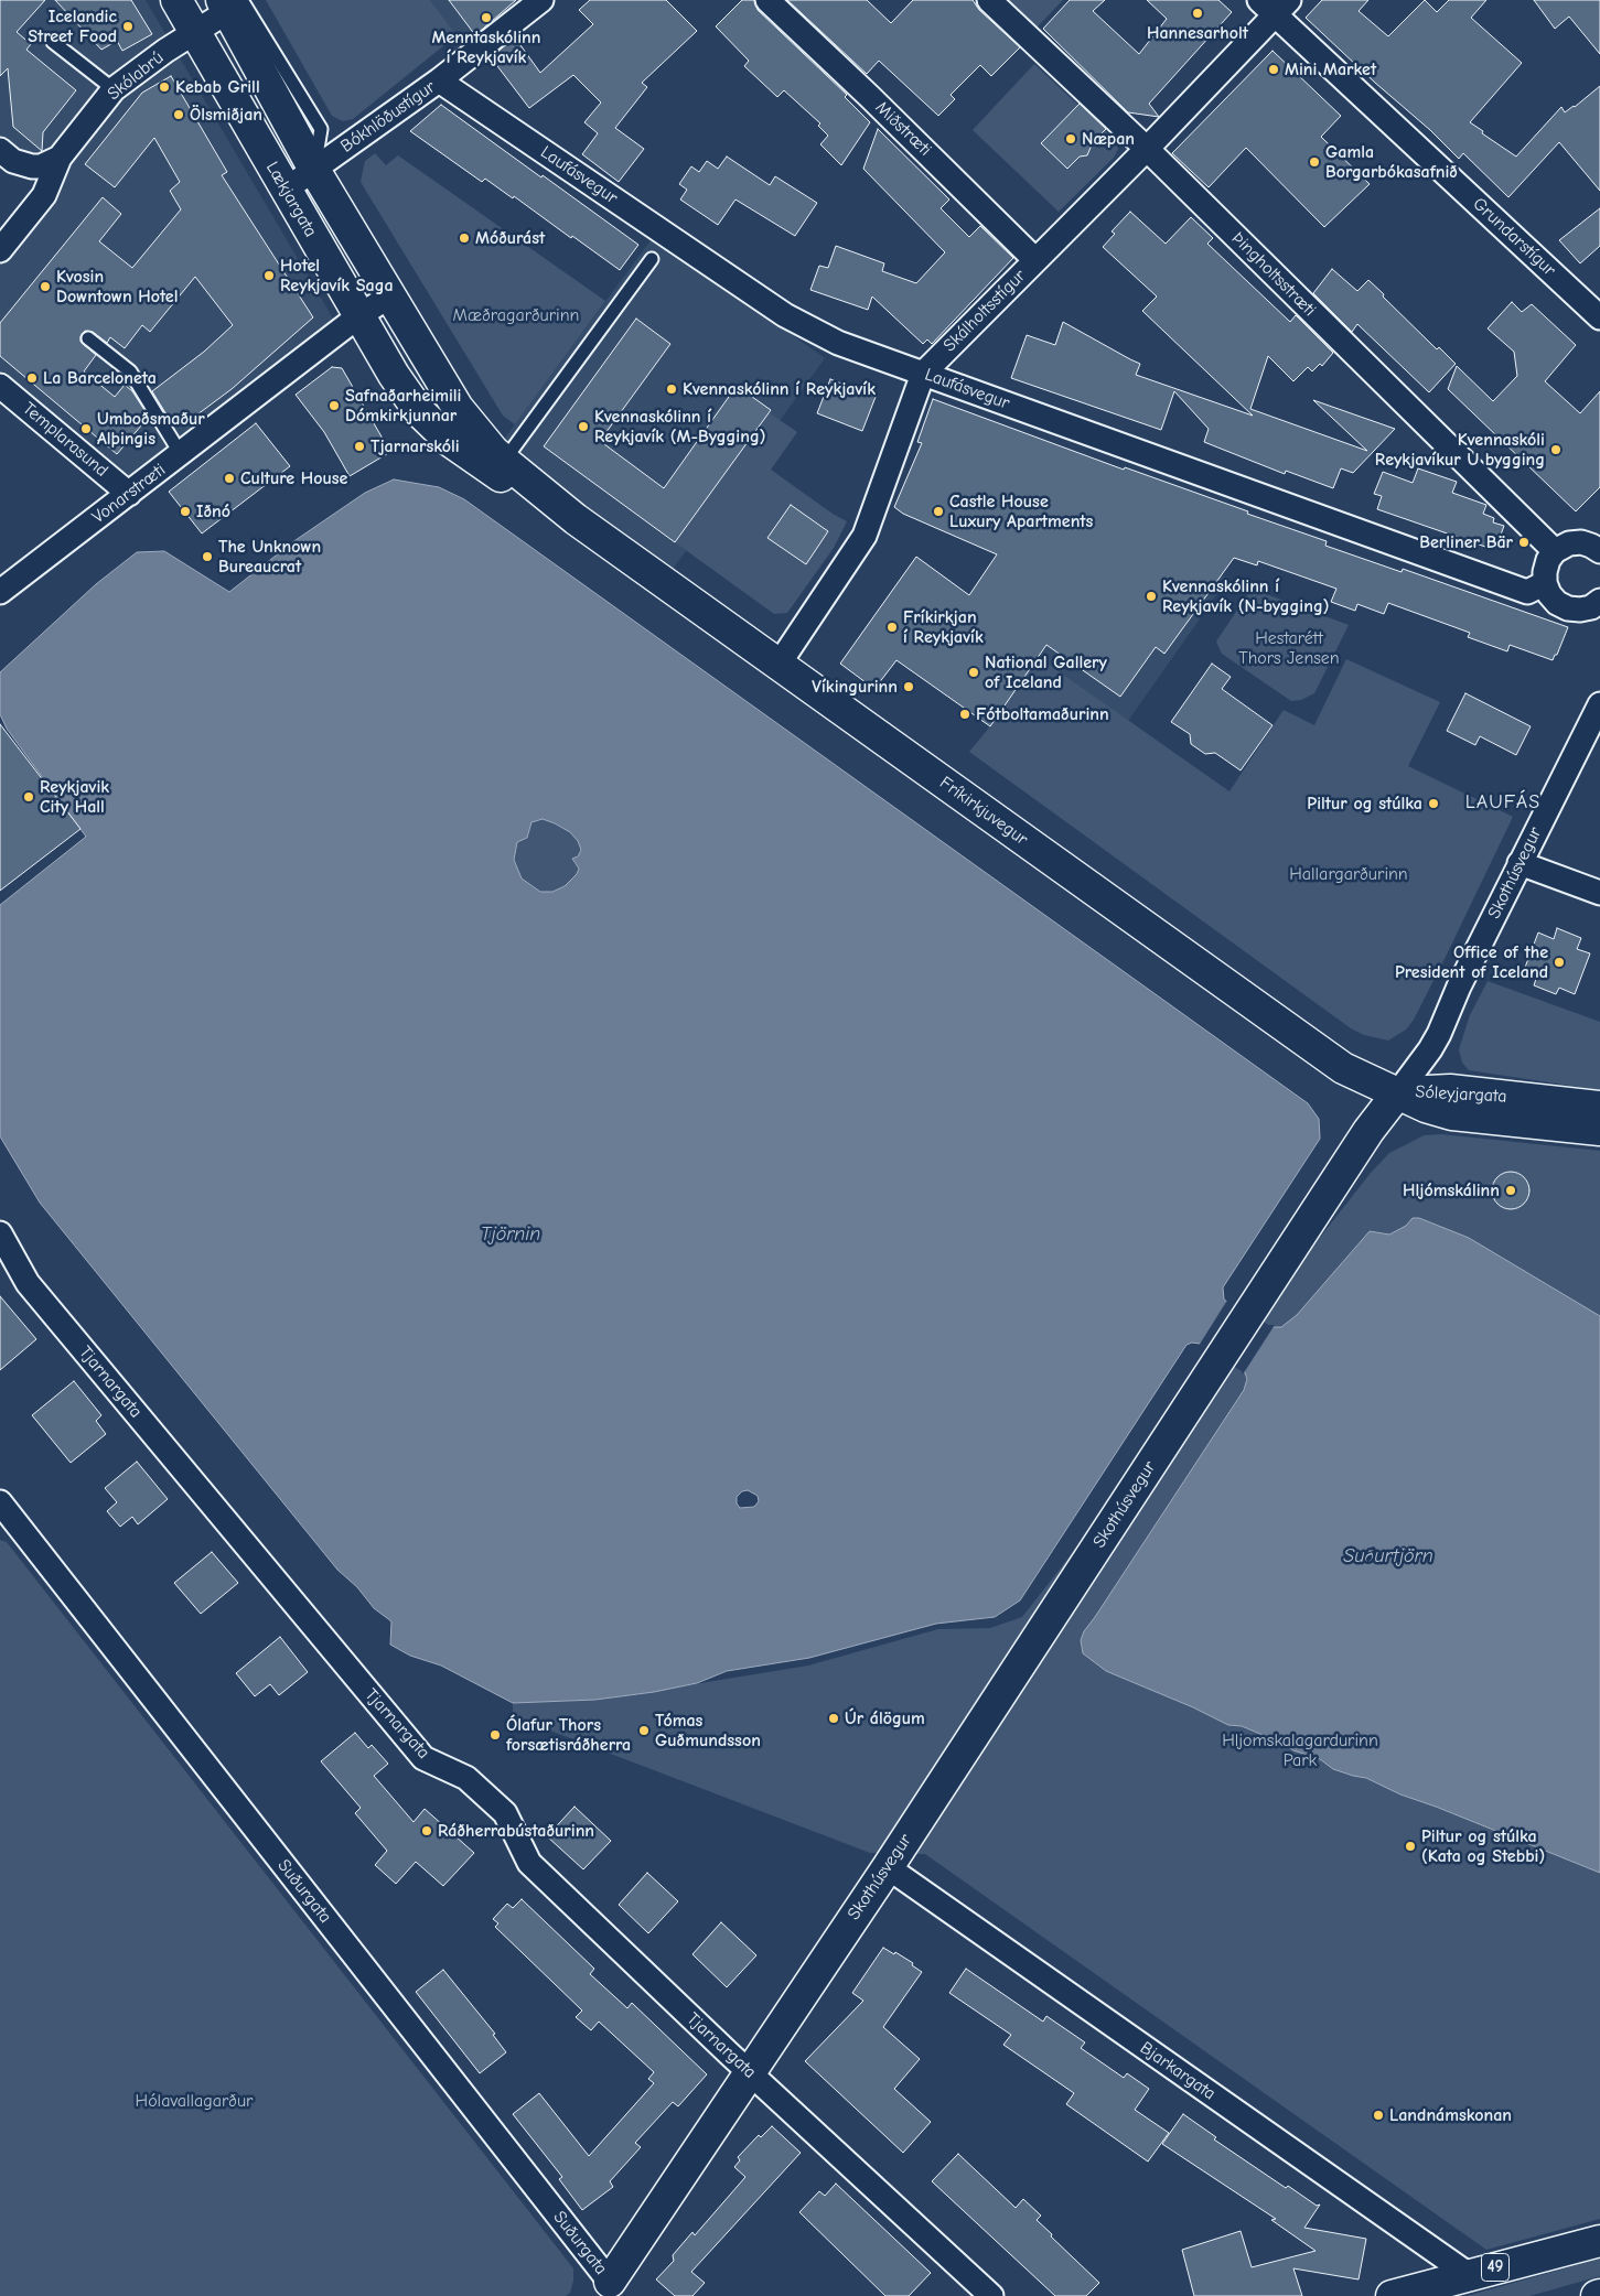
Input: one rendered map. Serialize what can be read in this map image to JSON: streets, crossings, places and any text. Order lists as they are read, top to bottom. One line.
{"streets":{"main road":["Lækjargata","Fríkirkjuvegur","Skothúsvegur","Sóleyjargata","49"],"street":["Skólabrú","Bókhlöðustígur","Miðstræti","Laufásvegur","Grundarstígur","Þingholtsstræti","Skálholtsstígur","Templarasund","Vonarstræti","Tjarnargata","Suðurgata","Bjarkargata"]},"crossings":[["Skólabrú","Lækjargata"],["Bókhlöðustígur","Laufásvegur"],["Bókhlöðustígur","Lækjargata"],["Miðstræti","Skálholtsstígur"],["Laufásvegur","Skálholtsstígur"],["Lækjargata","Vonarstræti"],["Lækjargata","Fríkirkjuvegur"],["Grundarstígur","Skálholtsstígur"],["Þingholtsstræti","Skálholtsstígur"],["Skálholtsstígur","Fríkirkjuvegur"],["Templarasund","Vonarstræti"],["Fríkirkjuvegur","Skothúsvegur"],["Fríkirkjuvegur","Sóleyjargata"],["Skothúsvegur","Sóleyjargata"],["Skothúsvegur","Tjarnargata"],["Skothúsvegur","Suðurgata"],["Skothúsvegur","Bjarkargata"],["Bjarkargata","49"]],"districts":["LAUFÁS"],"water":["Tjörnin","Suðurtjörn"],"parks":["Mæðragarðurinn","Hestarétt Thors Jensen","Hallargarðurinn","Hljomskalagardurinn Park","Hólavallagarður"],"places":["Hannesarholt","Menntaskólinn í Reykjavík","Icelandic Street Food","Mini Market","Kebab Grill","Ölsmiðjan","Næpan","Gamla Borgarbókasafnið","Móðurást","Hotel Reykjavík Saga","Kvosin Downtown Hotel","La Barceloneta","Kvennaskólinn í Reykjavík","Safnaðarheimili Dómkirkjunnar","Kvennaskólinn í Reykjavík (M-Bygging)","Umboðsmaður Alþingis","Tjarnarskóli","Kvennaskóli Reykjavíkur U bygging","Culture House","Iðnó","Castle House Luxury Apartments","Berliner Bär","The Unknown Bureaucrat","Kvennaskólinn í Reykjavík (N-bygging)","Fríkirkjan í Reykjavík","National Gallery of Iceland","Víkingurinn","Fótboltamaðurinn","Reykjavik City Hall","Piltur og stúlka","Office of the President of Iceland","Hljómskálinn","Úr álögum","Tómas Guðmundsson","Ólafur Thors forsætisráðherra","Ráðherrabústaðurinn","Piltur og stúlka (Kata og Stebbi)","Landnámskonan"]}
